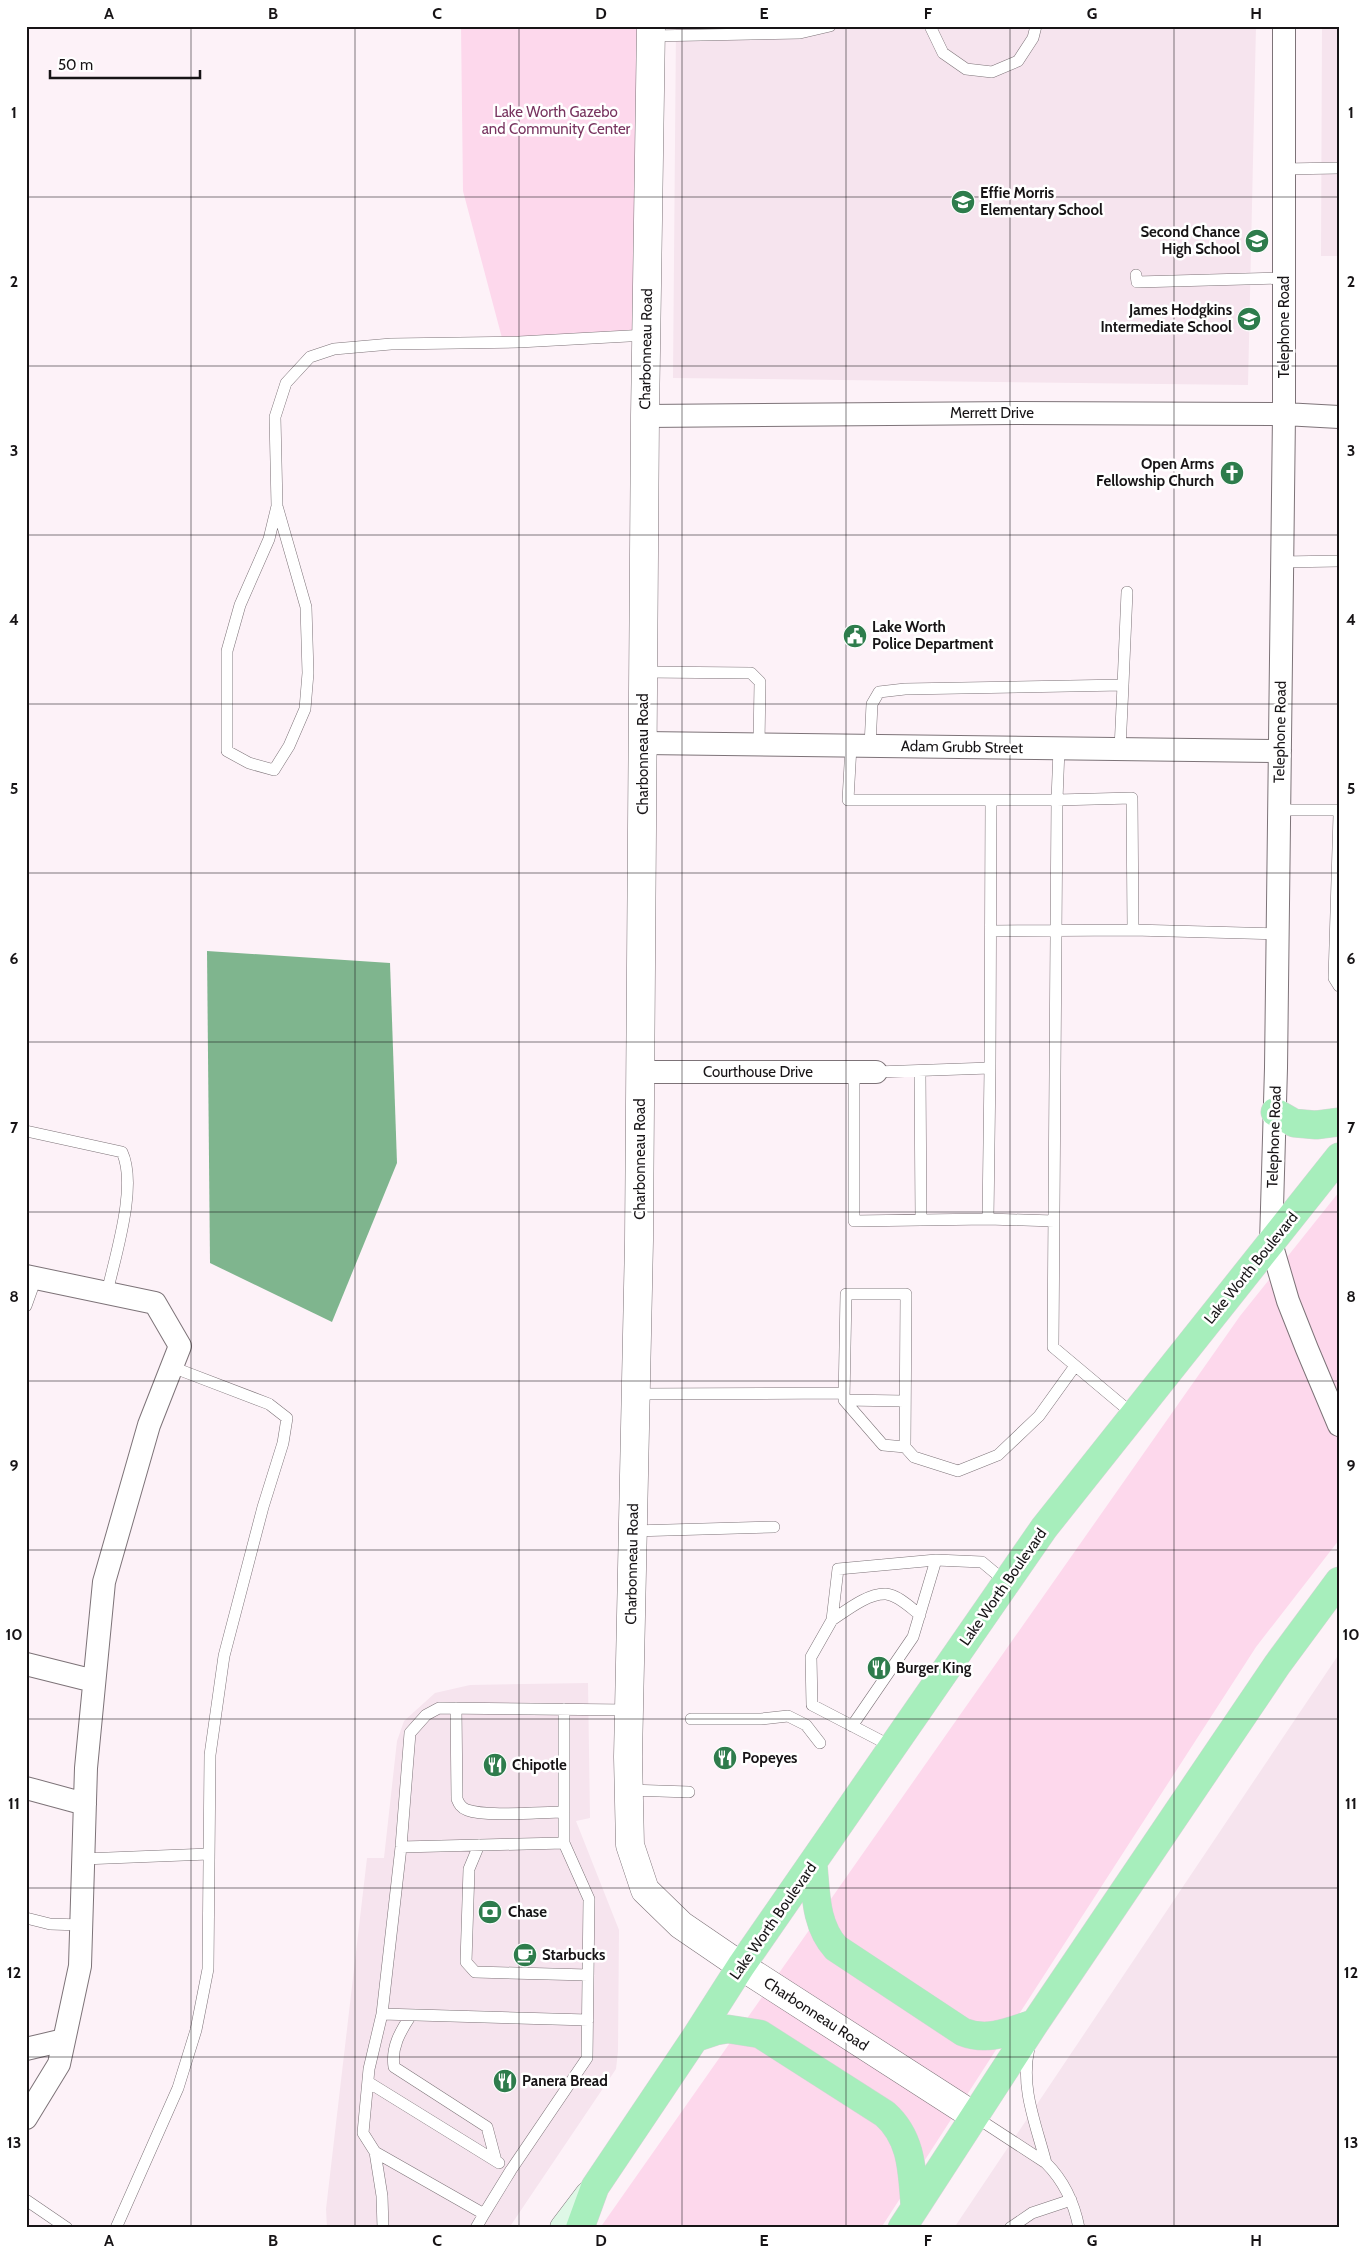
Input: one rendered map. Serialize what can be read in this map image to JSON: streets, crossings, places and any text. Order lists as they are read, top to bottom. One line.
{"streets":{"highway":["Lake Worth Boulevard"],"street":["Telephone Road","Charbonneau Road","Merrett Drive","Adam Grubb Street","Courthouse Drive"]},"crossings":[["Telephone Road","Merrett Drive"],["Telephone Road","Adam Grubb Street"],["Telephone Road","Lake Worth Boulevard"],["Charbonneau Road","Merrett Drive"],["Charbonneau Road","Adam Grubb Street"],["Charbonneau Road","Courthouse Drive"],["Charbonneau Road","Lake Worth Boulevard"]],"parks":["Lake Worth Gazebo and Community Center"],"places":{"school or university":["Effie Morris Elementary School","Second Chance High School","James Hodgkins Intermediate School"],"church":["Open Arms Fellowship Church"],"public building":["Lake Worth Police Department"],"restaurant":["Burger King","Popeyes","Chipotle","Panera Bread"],"bank":["Chase"],"cafe":["Starbucks"]},"scale_bar":"50 m","grid":{"columns":["A","B","C","D","E","F","G","H"],"rows":["1","2","3","4","5","6","7","8","9","10","11","12","13"]}}
